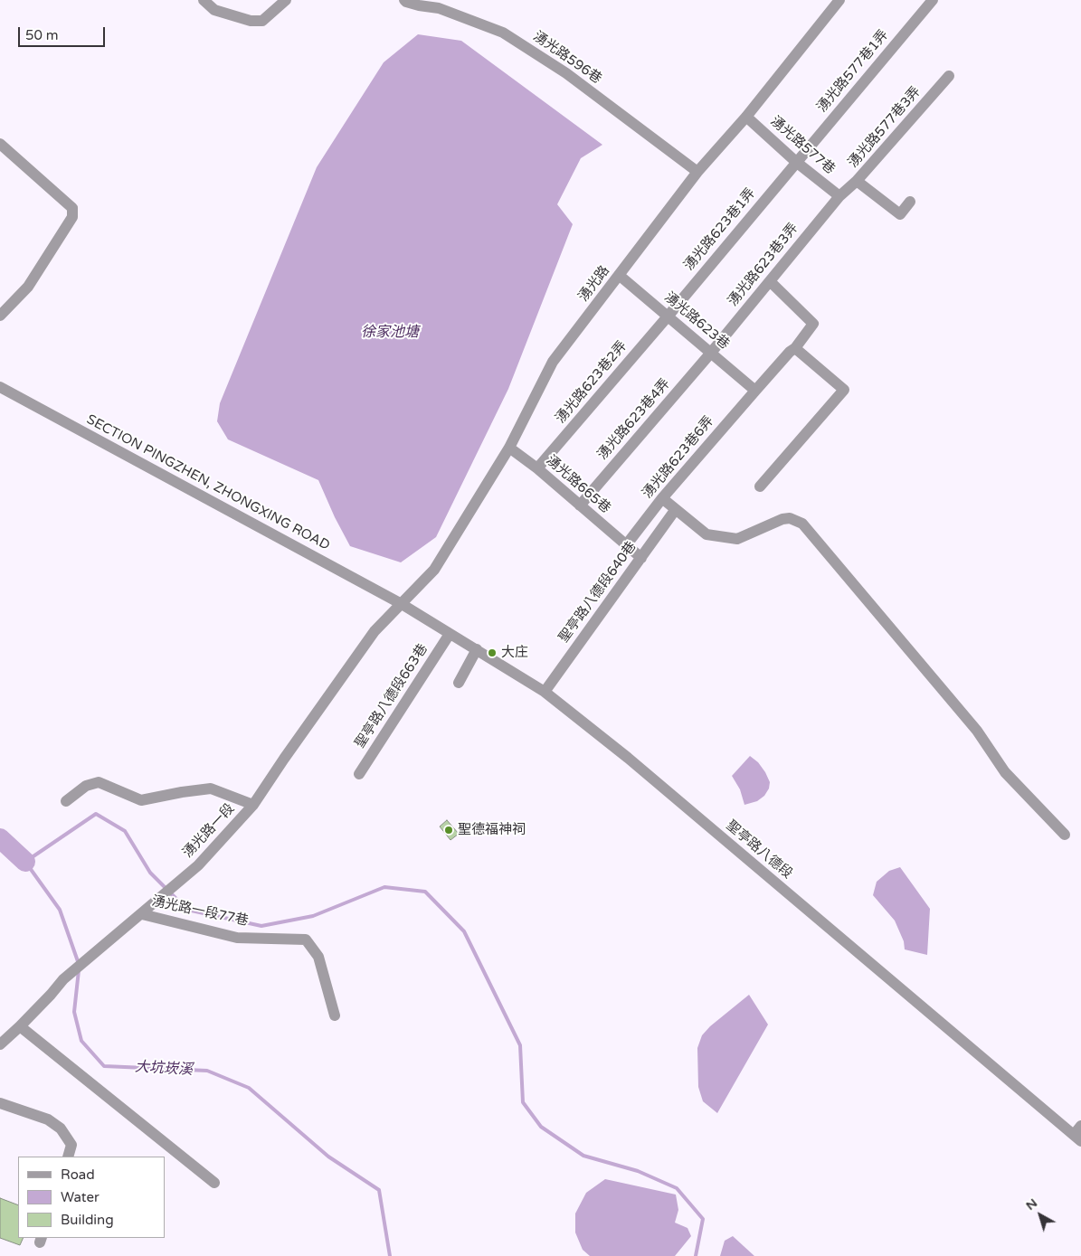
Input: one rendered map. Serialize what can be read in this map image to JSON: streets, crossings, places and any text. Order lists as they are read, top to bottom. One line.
{"streets":{"street":["湧光路596巷","湧光路577巷1弄","湧光路577巷3弄","湧光路577巷","湧光路623巷1弄","湧光路623巷3弄","湧光路","湧光路623巷","湧光路623巷2弄","湧光路623巷4弄","湧光路623巷6弄","SECTION PINGZHEN, ZHONGXING ROAD","湧光路665巷","聖亭路八德段640巷","聖亭路八德段663巷","湧光路一段","聖亭路八德段","湧光路一段77巷"]},"crossings":[["湧光路596巷","湧光路"],["湧光路577巷1弄","湧光路577巷"],["湧光路577巷1弄","湧光路623巷1弄"],["湧光路577巷3弄","湧光路577巷"],["湧光路577巷3弄","湧光路623巷3弄"],["湧光路577巷","湧光路623巷1弄"],["湧光路577巷","湧光路623巷3弄"],["湧光路577巷","湧光路"],["湧光路623巷1弄","湧光路623巷"],["湧光路623巷1弄","湧光路623巷2弄"],["湧光路623巷3弄","湧光路623巷"],["湧光路623巷3弄","湧光路623巷4弄"],["湧光路623巷3弄","湧光路623巷6弄"],["湧光路","湧光路623巷"],["湧光路","SECTION PINGZHEN, ZHONGXING ROAD"],["湧光路","湧光路665巷"],["湧光路","湧光路一段"],["湧光路","聖亭路八德段"],["湧光路623巷","湧光路623巷2弄"],["湧光路623巷","湧光路623巷4弄"],["湧光路623巷","湧光路623巷6弄"],["湧光路623巷2弄","湧光路665巷"],["湧光路623巷4弄","湧光路665巷"],["湧光路623巷6弄","湧光路665巷"],["SECTION PINGZHEN, ZHONGXING ROAD","湧光路一段"],["SECTION PINGZHEN, ZHONGXING ROAD","聖亭路八德段"],["湧光路665巷","聖亭路八德段640巷"],["聖亭路八德段640巷","聖亭路八德段"],["聖亭路八德段663巷","聖亭路八德段"],["湧光路一段","聖亭路八德段"],["湧光路一段","湧光路一段77巷"]],"water":["徐家池塘","大坑崁溪"],"places":["大庄","聖德福神祠"],"legend":["Road","Water","Building"],"scale_bar":"50 m","north":"top left"}
